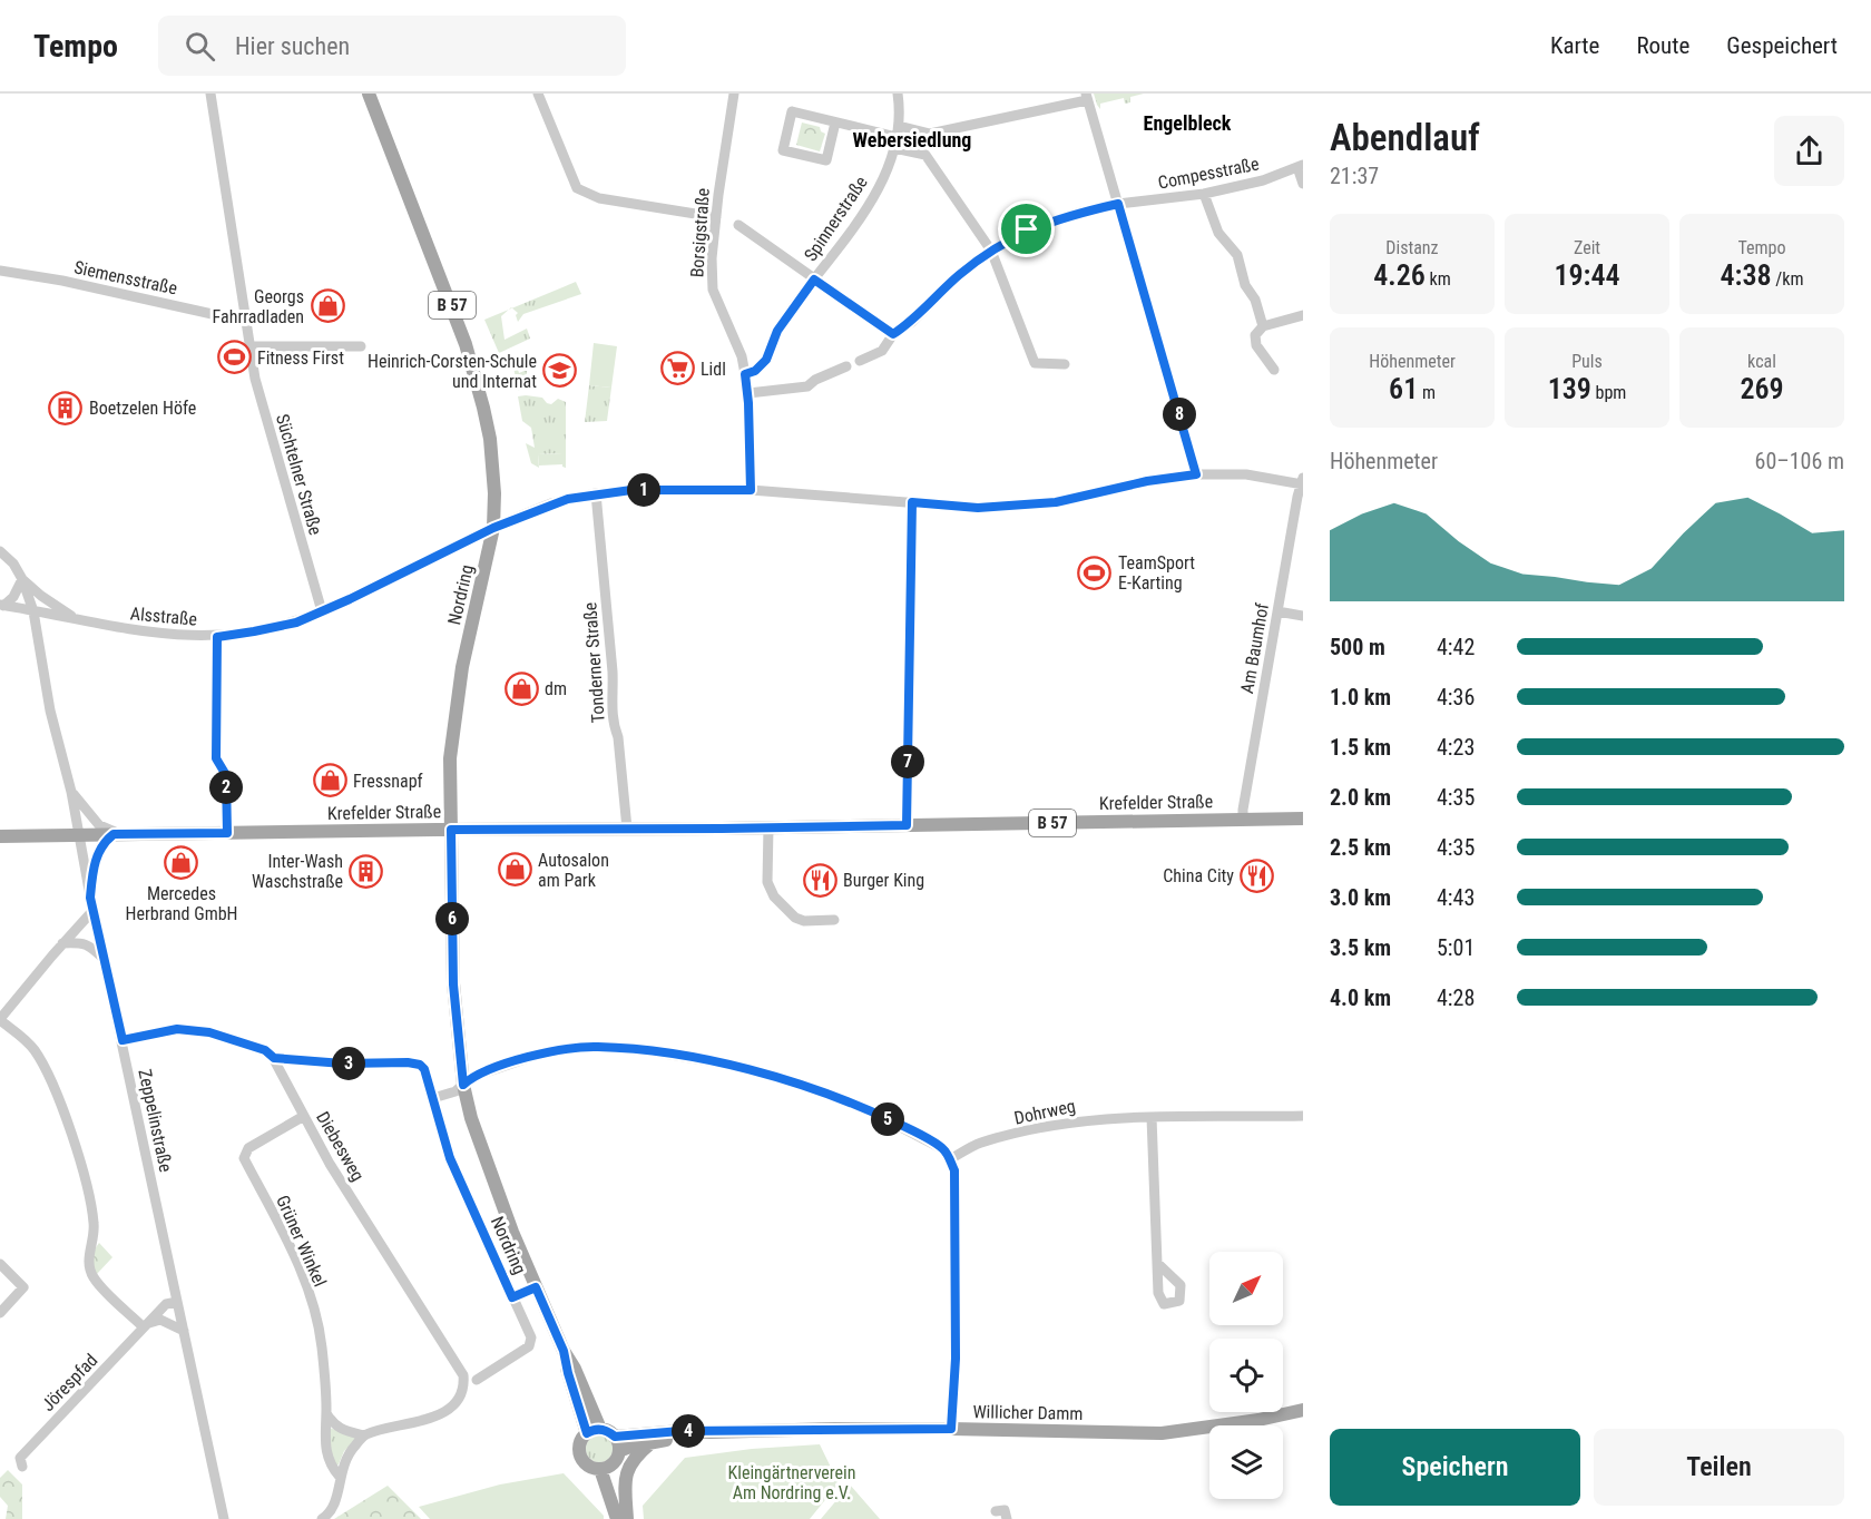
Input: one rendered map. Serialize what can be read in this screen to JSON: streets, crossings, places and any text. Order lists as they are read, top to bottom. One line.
{"streets":{"main road":["B 57","Nordring","Krefelder Straße","Willicher Damm"],"street":["Compesstraße","Spinnerstraße","Borsigstraße","Siemensstraße","Süchtelner Straße","Alsstraße","Am Baumhof","Tonderner Straße","Dohrweg","Zeppelinstraße","Diebesweg","Grüner Winkel","Jörespfad"]},"crossings":[["Spinnerstraße","Borsigstraße"],["Borsigstraße","Alsstraße"],["Siemensstraße","Süchtelner Straße"],["Süchtelner Straße","Alsstraße"],["Nordring","Alsstraße"],["Nordring","Krefelder Straße"],["Nordring","Diebesweg"],["Nordring","Willicher Damm"],["Alsstraße","Am Baumhof"],["Alsstraße","Tonderner Straße"],["Alsstraße","Zeppelinstraße"],["Am Baumhof","Krefelder Straße"],["Tonderner Straße","Krefelder Straße"],["Krefelder Straße","Zeppelinstraße"],["Zeppelinstraße","Jörespfad"],["Diebesweg","Grüner Winkel"]],"districts":["Engelbleck","Webersiedlung"],"parks":["Kleingärtnerverein Am Nordring e.V."],"places":{"shop":["Georgs Fahrradladen","dm","Fressnapf","Mercedes Herbrand GmbH","Autosalon am Park"],"sports":["Fitness First","TeamSport E-Karting"],"supermarket":["Lidl"],"school or university":["Heinrich-Corsten-Schule und Internat"],"building":["Boetzelen Höfe","Inter-Wash Waschstraße"],"restaurant":["China City","Burger King"]},"north":"top right","page":{"header":"Tempo","search":"Hier suchen","nav":["Karte","Route","Gespeichert"],"heading":["Abendlauf","21:37"],"stats":[["Distanz","4.26 km"],["Zeit","19:44"],["Tempo","4:38 /km"],["Höhenmeter","61 m"],["Puls","139 bpm"],["kcal","269"]],"pins":["8","1","7","2","6","3","5","4"],"chart":["Höhenmeter","60–106 m"],"list":[{"name":"500 m","note":"4:42"},{"name":"1.0 km","note":"4:36"},{"name":"1.5 km","note":"4:23"},{"name":"2.0 km","note":"4:35"},{"name":"2.5 km","note":"4:35"},{"name":"3.0 km","note":"4:43"},{"name":"3.5 km","note":"5:01"},{"name":"4.0 km","note":"4:28"}],"buttons":["Speichern","Teilen"]}}
